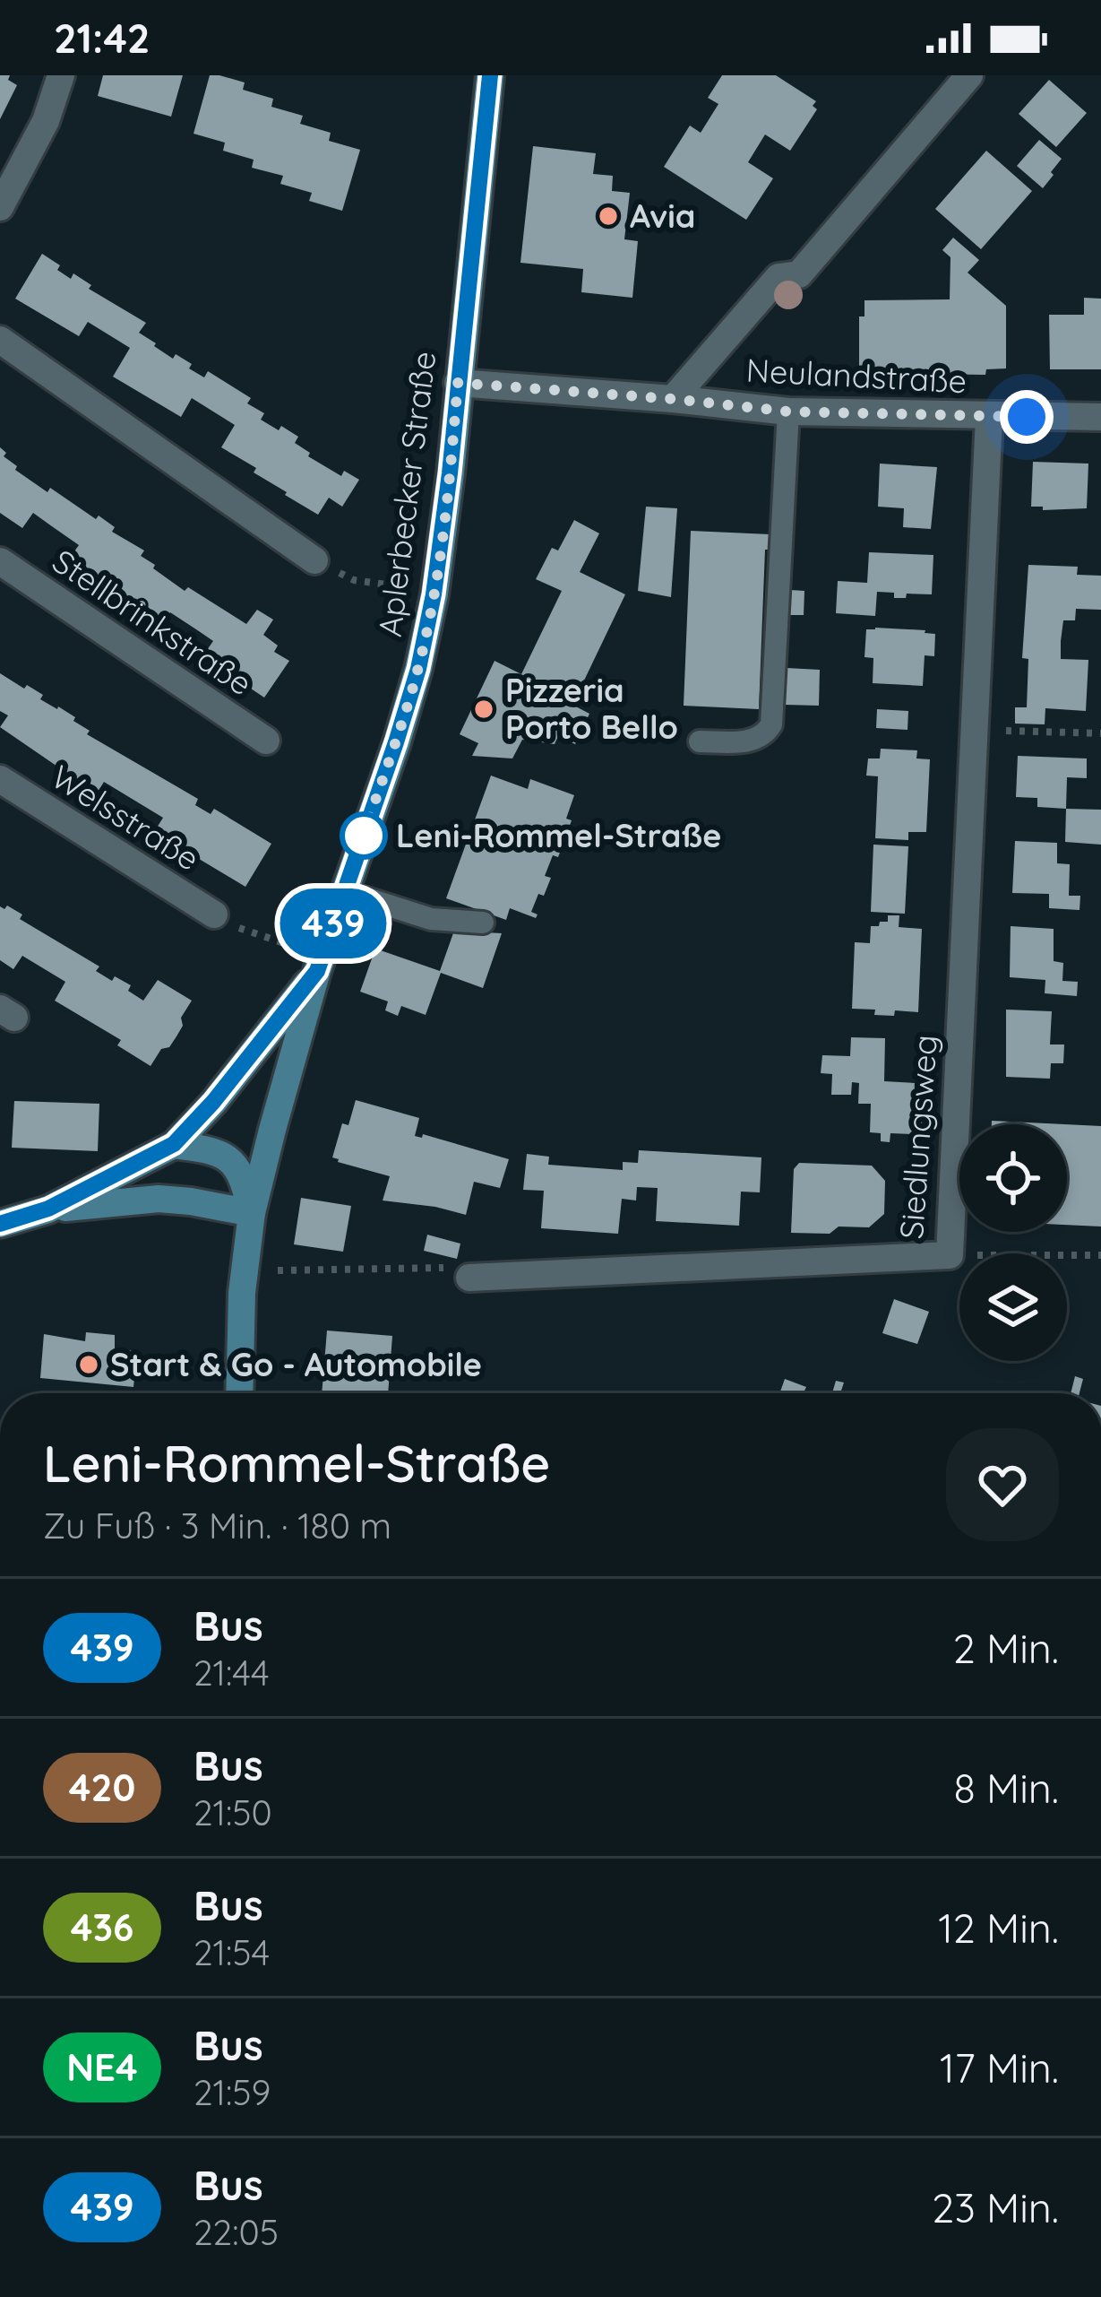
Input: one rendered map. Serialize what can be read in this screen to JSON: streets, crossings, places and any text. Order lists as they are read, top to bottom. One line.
{"streets":{"main road":["Aplerbecker Straße"],"street":["Neulandstraße","Stellbrinkstraße","Welsstraße","Siedlungsweg"]},"crossings":[["Neulandstraße","Aplerbecker Straße"],["Neulandstraße","Siedlungsweg"]],"places":["Avia","Pizzeria Porto Bello","Leni-Rommel-Straße","Start & Go - Automobile"],"lines":["bus line 439"],"page":{"status":"21:42","on_map":"439","heading":["Leni-Rommel-Straße","Zu Fuß · 3 Min. · 180 m"],"list":[{"mark":"439","name":"Bus","note":"21:44","value":"2 Min."},{"mark":"420","name":"Bus","note":"21:50","value":"8 Min."},{"mark":"436","name":"Bus","note":"21:54","value":"12 Min."},{"mark":"NE4","name":"Bus","note":"21:59","value":"17 Min."},{"mark":"439","name":"Bus","note":"22:05","value":"23 Min."}]}}
